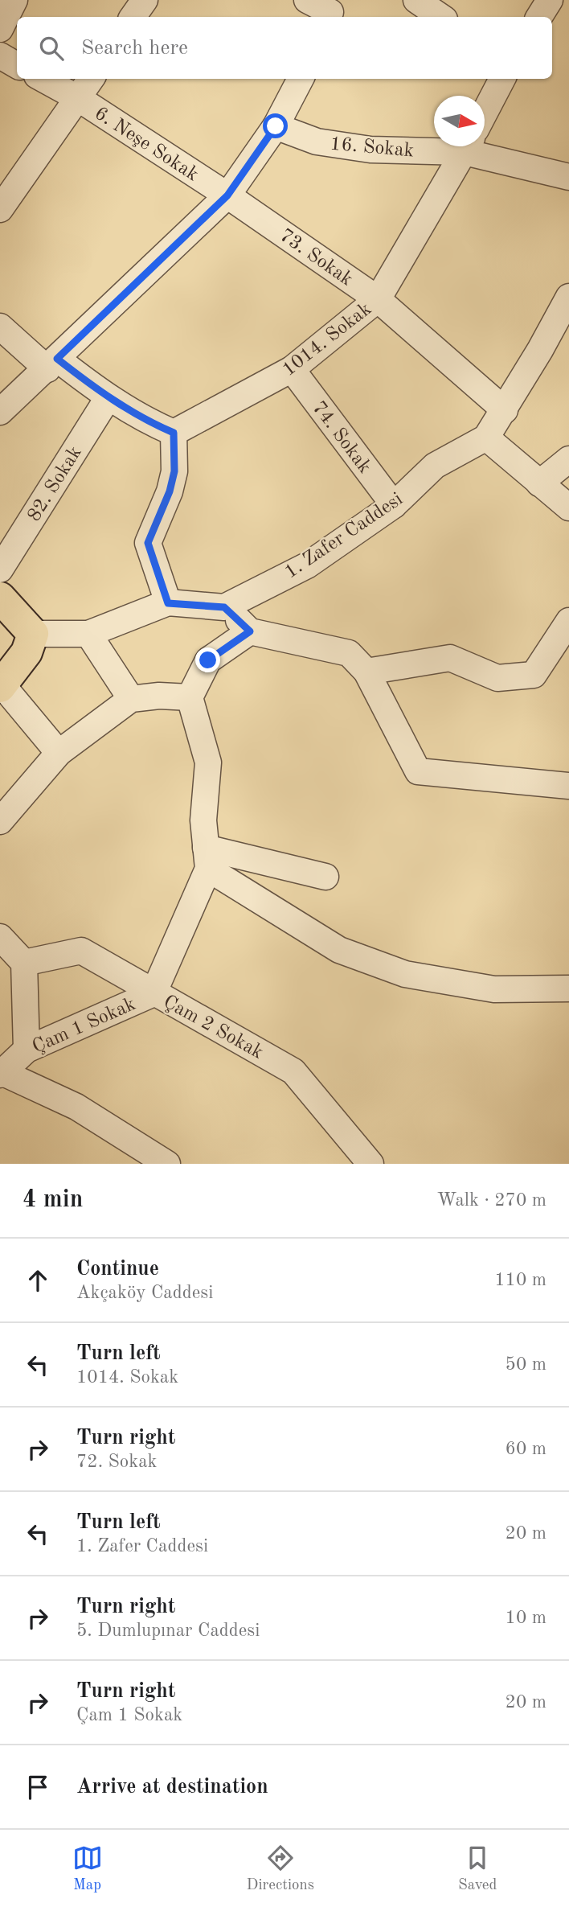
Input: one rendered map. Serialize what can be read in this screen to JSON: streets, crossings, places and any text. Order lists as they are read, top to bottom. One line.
{"streets":{"street":["6. Neşe Sokak","16. Sokak","73. Sokak","1014. Sokak","74. Sokak","82. Sokak","1. Zafer Caddesi","Çam 1 Sokak","Çam 2 Sokak"]},"crossings":[["6. Neşe Sokak","73. Sokak"],["73. Sokak","1014. Sokak"],["73. Sokak","1. Zafer Caddesi"],["1014. Sokak","74. Sokak"],["74. Sokak","1. Zafer Caddesi"],["Çam 1 Sokak","Çam 2 Sokak"]],"north":"right","page":{"search":"Search here","heading":["4 min","Walk · 270 m"],"list":[["Continue","Akçaköy Caddesi","110 m"],["Turn left","1014. Sokak","50 m"],["Turn right","72. Sokak","60 m"],["Turn left","1. Zafer Caddesi","20 m"],["Turn right","5. Dumlupınar Caddesi","10 m"],["Turn right","Çam 1 Sokak","20 m"],"Arrive at destination"],"nav":["Map","Directions","Saved"]}}
